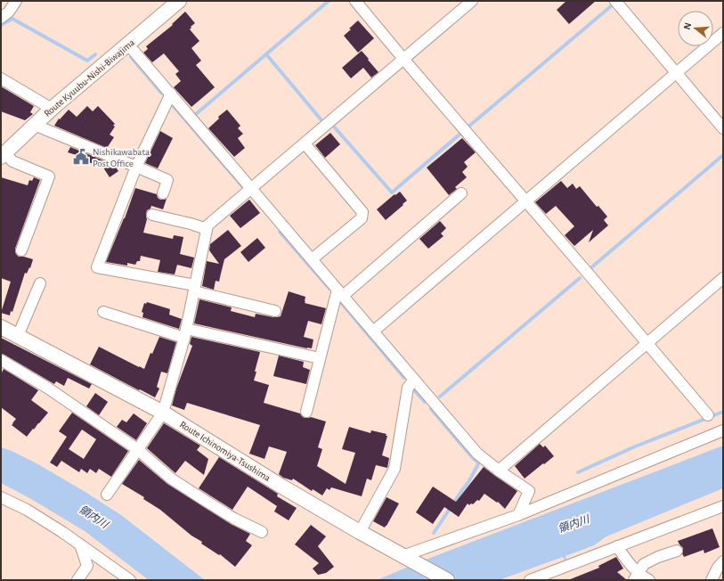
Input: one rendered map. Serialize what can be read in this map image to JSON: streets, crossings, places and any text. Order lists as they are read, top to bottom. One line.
{"streets":{"main road":["Route Kyuubu-Nishi-Biwajima","Route Ichinomiya-Tsushima"]},"water":["領内川"],"places":{"public building":["Nishikawabata Post Office"]},"north":"left"}
